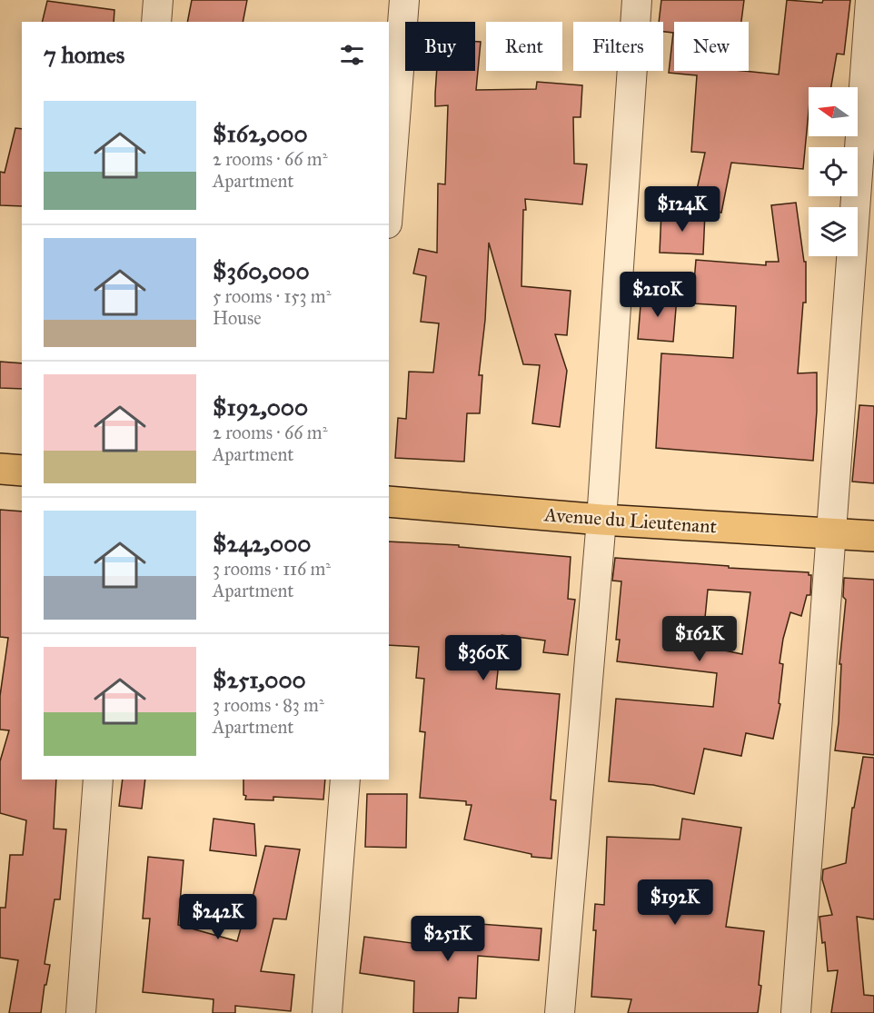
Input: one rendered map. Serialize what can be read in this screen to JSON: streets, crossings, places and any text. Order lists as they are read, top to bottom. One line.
{"streets":{"main road":["Avenue du Lieutenant"]},"north":"left","page":{"chip":["Buy","Rent","Filters","New"],"heading":"7 homes","list":[{"name":"$162,000","note":"2 rooms · 66 m² · Apartment"},{"name":"$360,000","note":"5 rooms · 153 m² · House"},{"name":"$192,000","note":"2 rooms · 66 m² · Apartment"},{"name":"$242,000","note":"3 rooms · 116 m² · Apartment"},{"name":"$251,000","note":"3 rooms · 83 m² · Apartment"}],"price":["$124K","$210K","$162K","$360K","$192K","$242K","$251K"]}}
